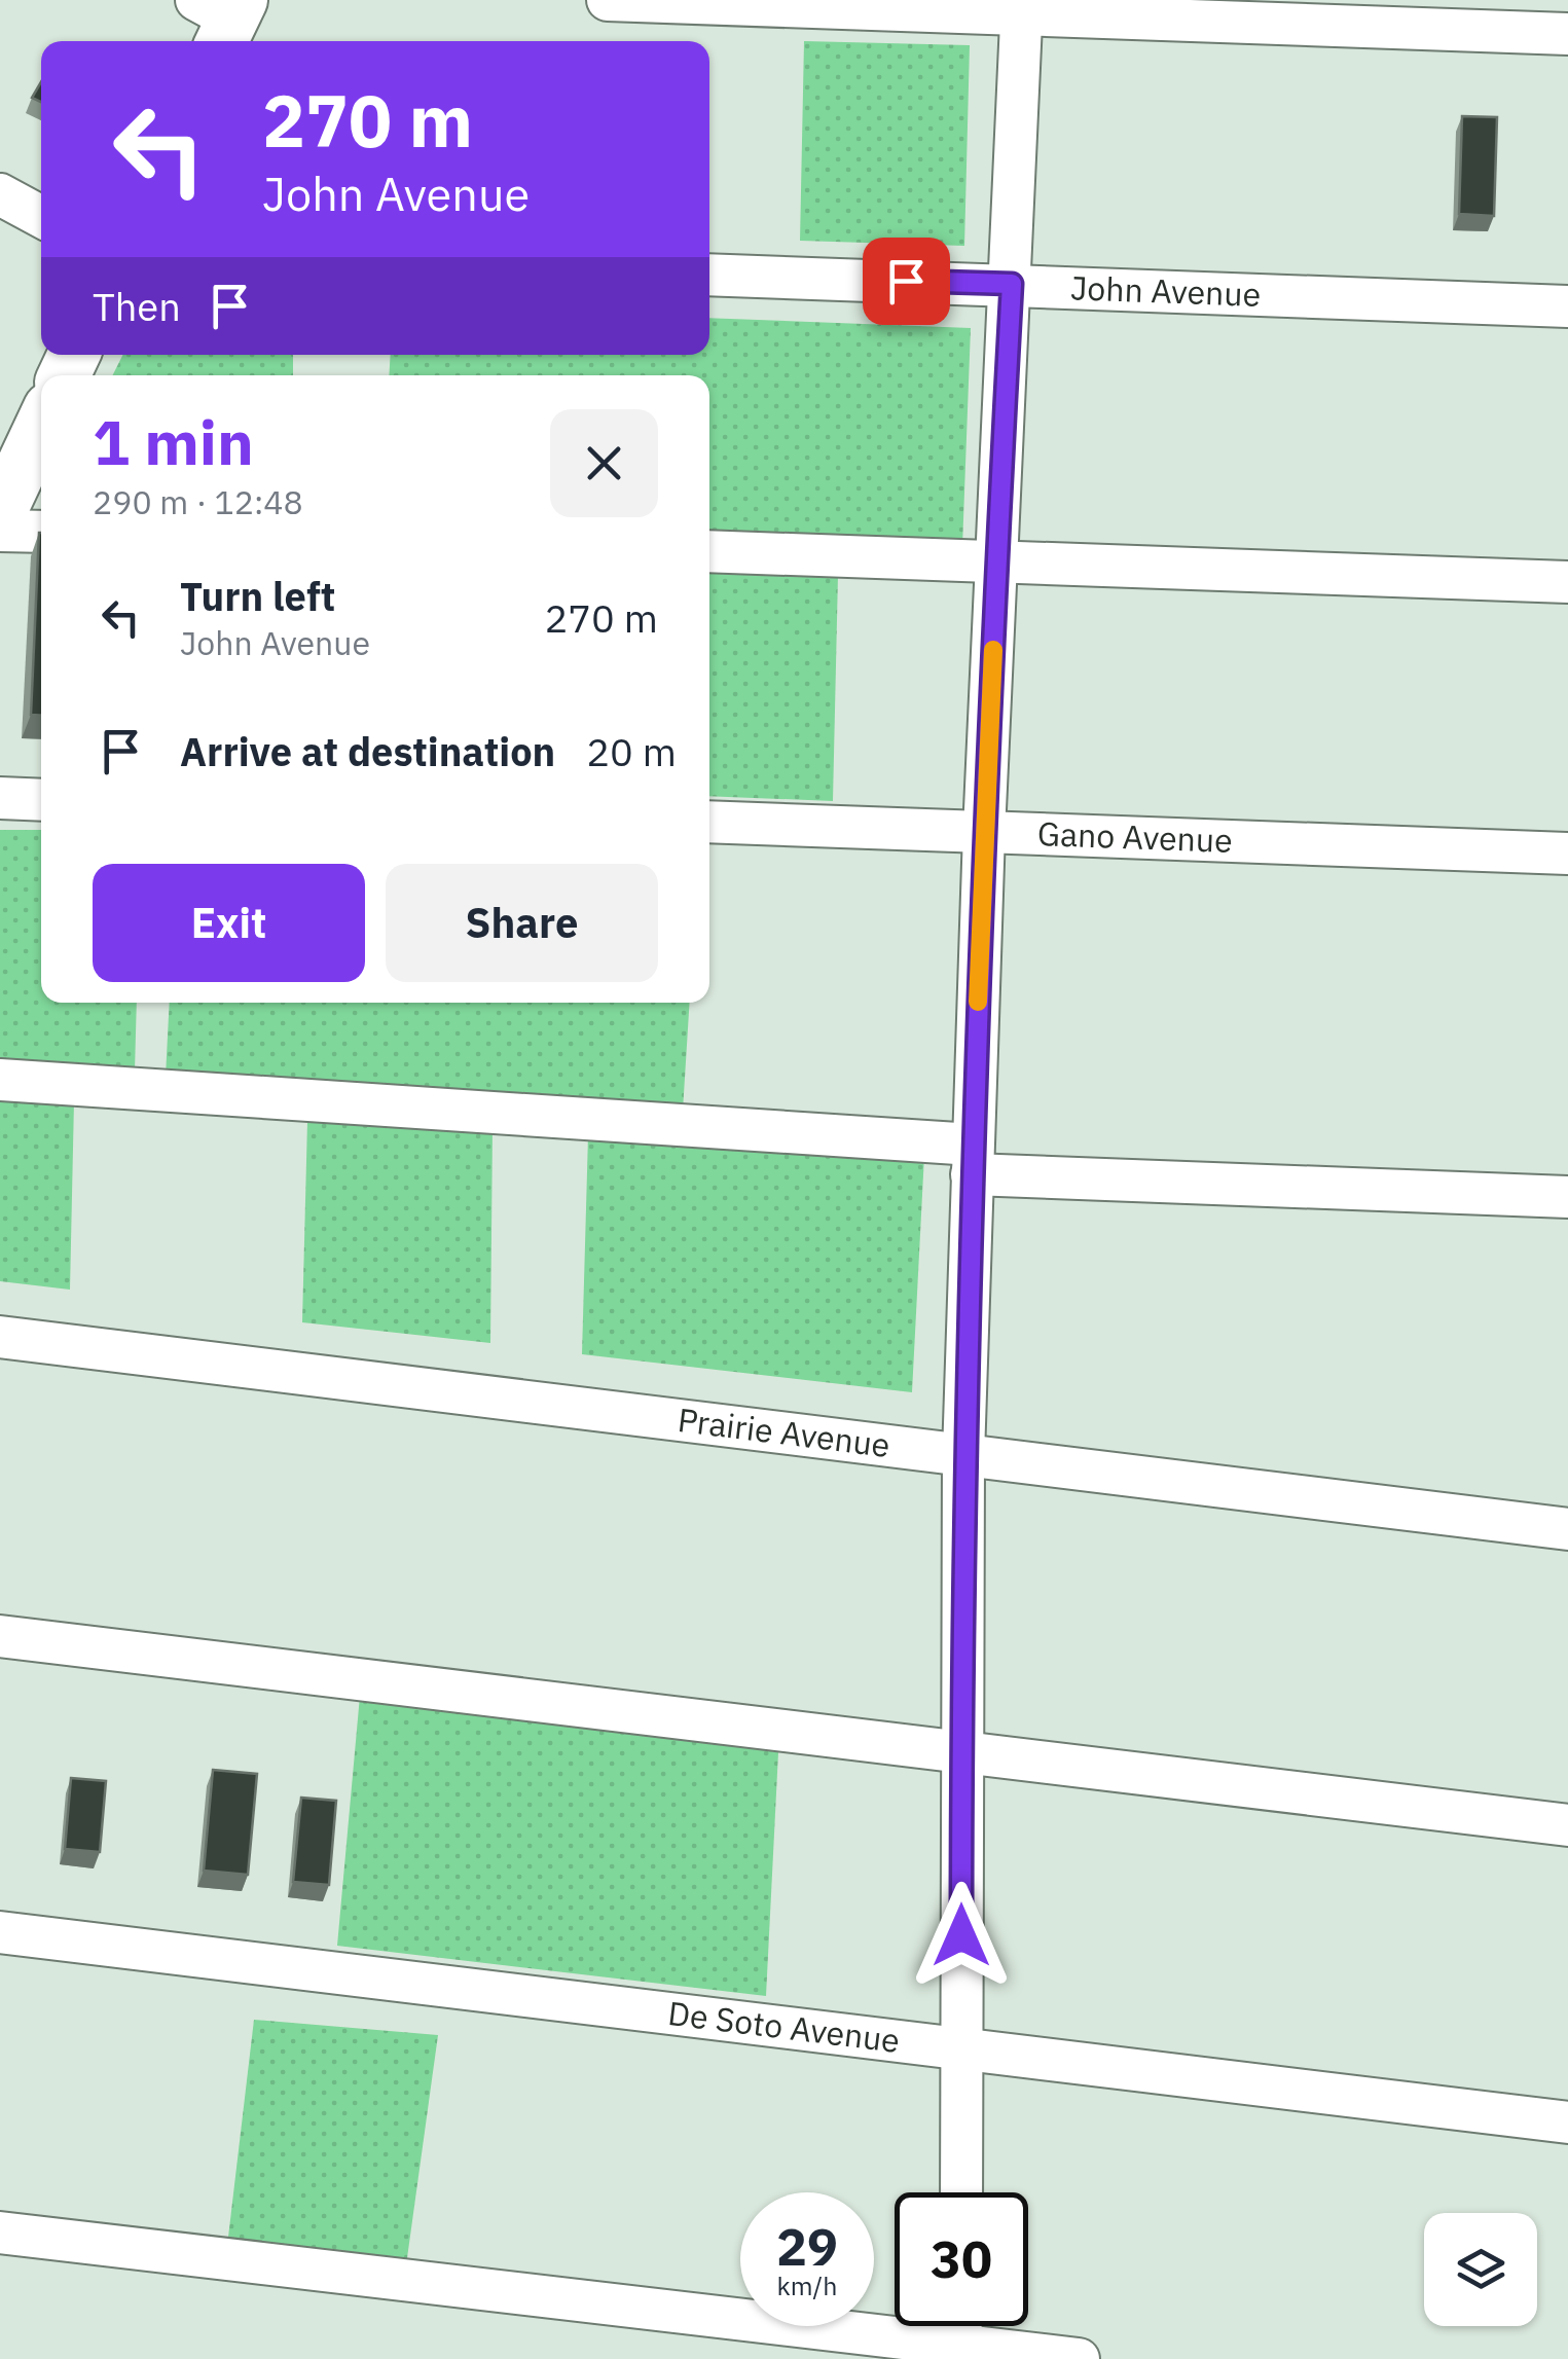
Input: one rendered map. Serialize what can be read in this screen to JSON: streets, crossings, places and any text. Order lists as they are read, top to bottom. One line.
{"streets":{"street":["John Avenue","Gano Avenue","Prairie Avenue","De Soto Avenue"]},"page":{"turn":["270 m","John Avenue"],"then":"Then","heading":["1 min","290 m · 12:48"],"list":[{"name":"Turn left","note":"John Avenue","value":"270 m"},{"name":"Arrive at destination","value":"20 m"}],"buttons":["Exit","Share"],"speed":"29 km/h","limit":"30"}}
